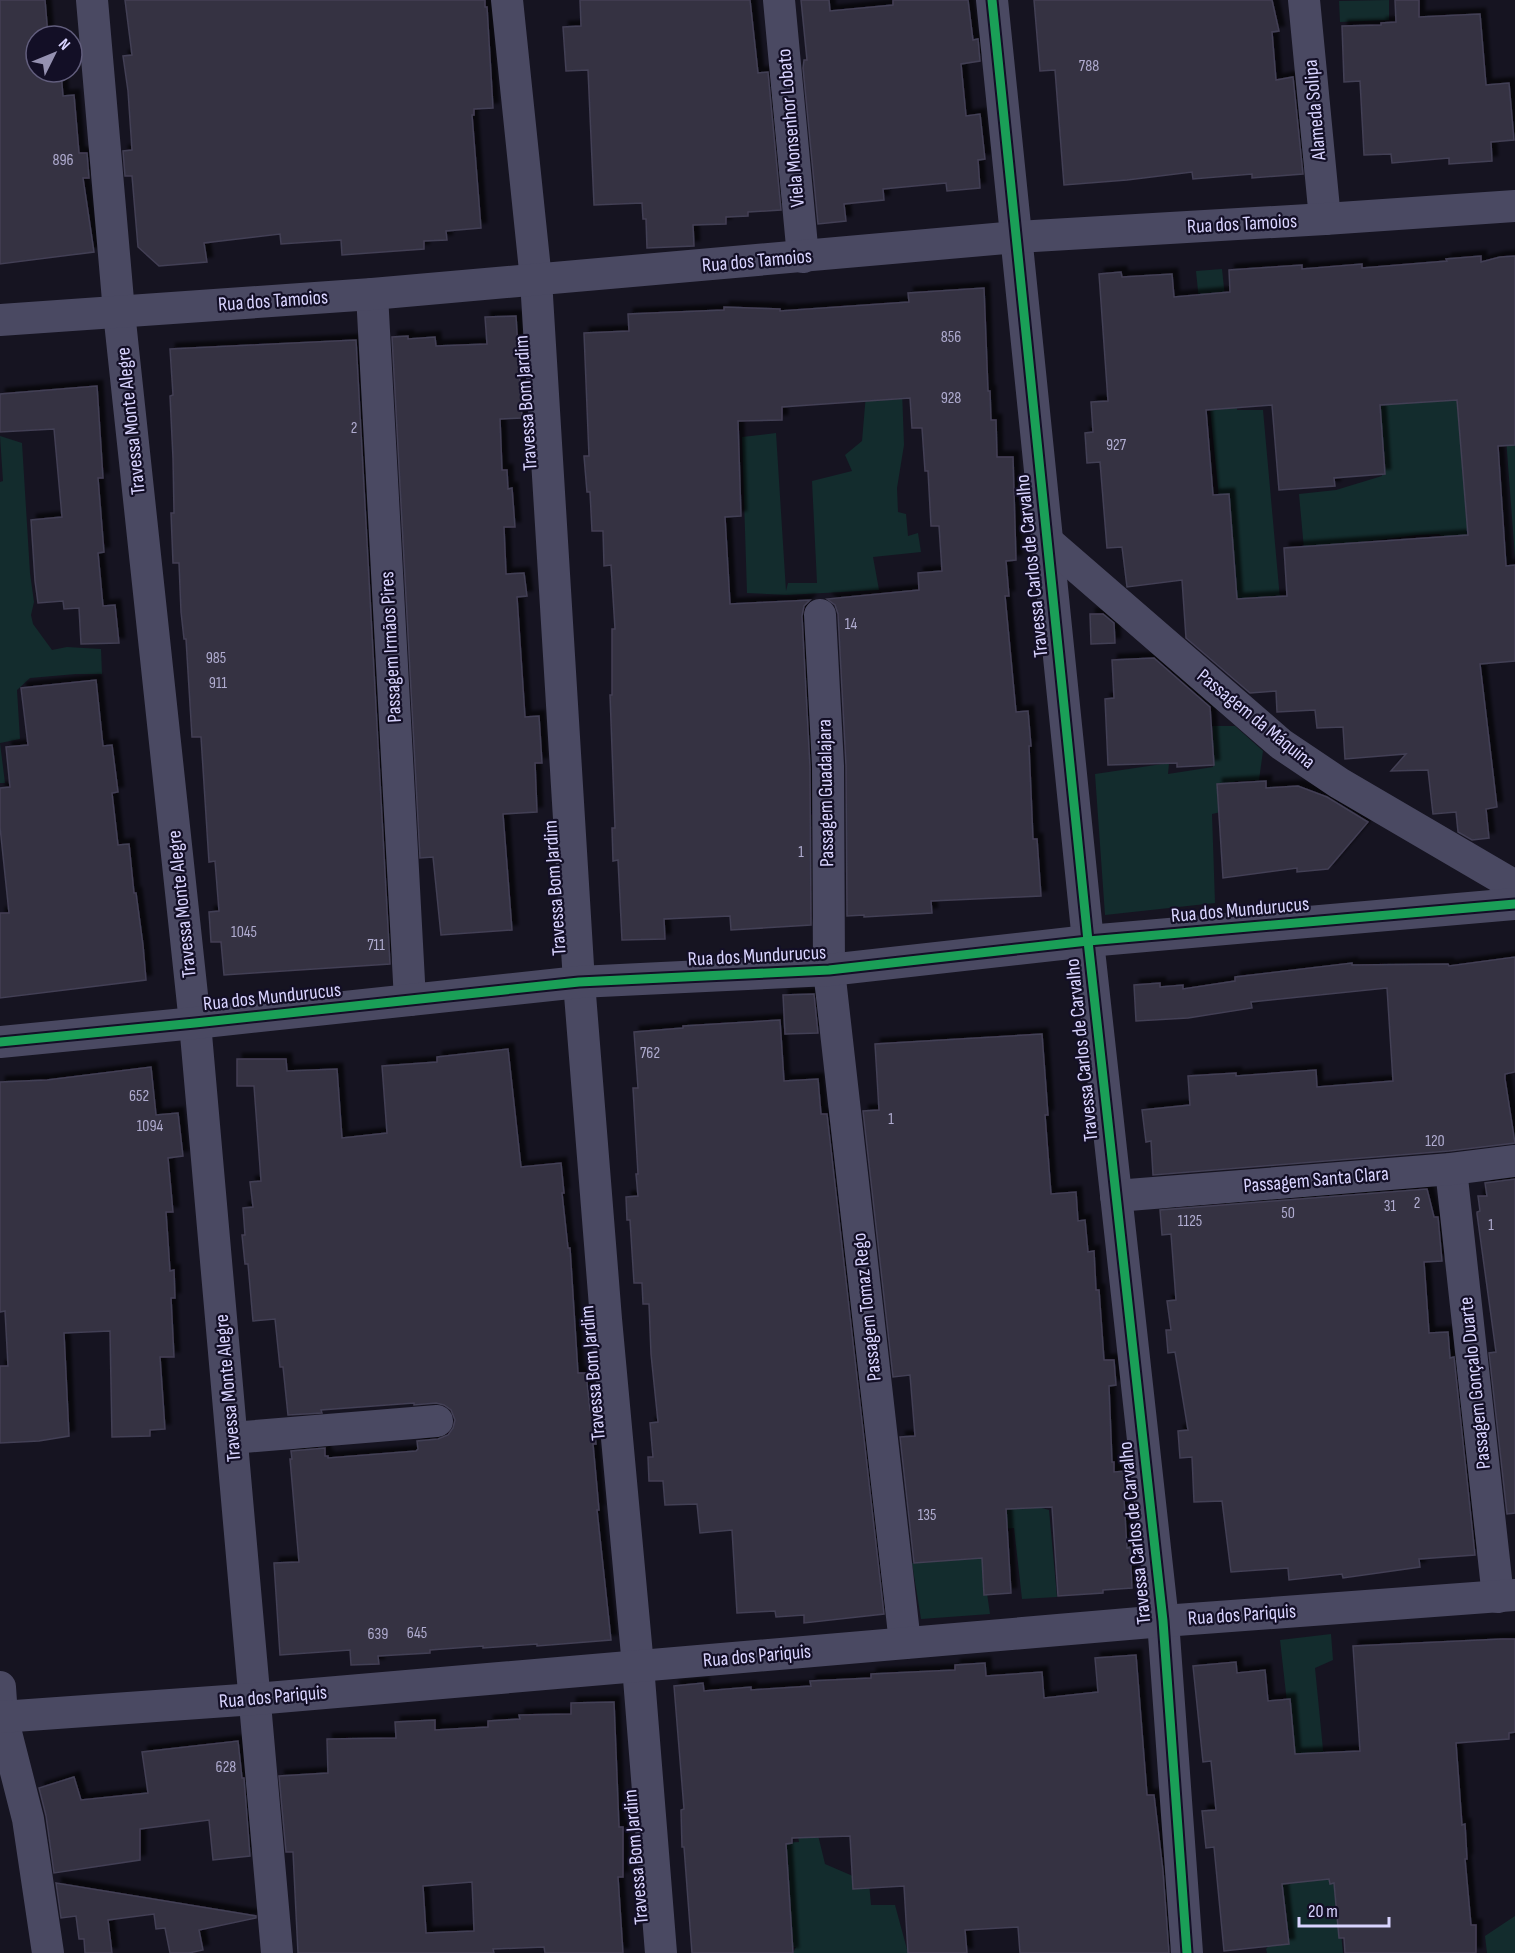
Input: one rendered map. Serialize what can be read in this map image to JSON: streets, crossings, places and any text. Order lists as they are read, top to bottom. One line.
{"streets":{"street":["Alameda Solipa","Viela Monsenhor Lobato","Rua dos Tamoios","Travessa Bom Jardim","Travessa Monte Alegre","Travessa Carlos de Carvalho","Passagem Irmãos Pires","Passagem da Máquina","Passagem Guadalajara","Rua dos Mundurucus","Passagem Santa Clara","Passagem Tomaz Rego","Passagem Gonçalo Duarte","Rua dos Pariquis"]},"crossings":[["Alameda Solipa","Rua dos Tamoios"],["Viela Monsenhor Lobato","Rua dos Tamoios"],["Rua dos Tamoios","Travessa Bom Jardim"],["Rua dos Tamoios","Travessa Monte Alegre"],["Rua dos Tamoios","Travessa Carlos de Carvalho"],["Rua dos Tamoios","Passagem Irmãos Pires"],["Travessa Bom Jardim","Rua dos Mundurucus"],["Travessa Bom Jardim","Rua dos Pariquis"],["Travessa Monte Alegre","Rua dos Mundurucus"],["Travessa Monte Alegre","Rua dos Pariquis"],["Travessa Carlos de Carvalho","Passagem da Máquina"],["Travessa Carlos de Carvalho","Rua dos Mundurucus"],["Travessa Carlos de Carvalho","Passagem Santa Clara"],["Travessa Carlos de Carvalho","Rua dos Pariquis"],["Passagem Irmãos Pires","Rua dos Mundurucus"],["Passagem Guadalajara","Rua dos Mundurucus"],["Passagem Guadalajara","Passagem Tomaz Rego"],["Rua dos Mundurucus","Passagem Tomaz Rego"],["Passagem Santa Clara","Passagem Gonçalo Duarte"],["Passagem Tomaz Rego","Rua dos Pariquis"],["Passagem Gonçalo Duarte","Rua dos Pariquis"]],"house_numbers":["788","896","856","928","2","927","14","985","911","1","1045","711","762","652","1","1094","120","2","31","50","1125","1","135","645","639","628"],"scale_bar":"20 m","north":"top right"}
